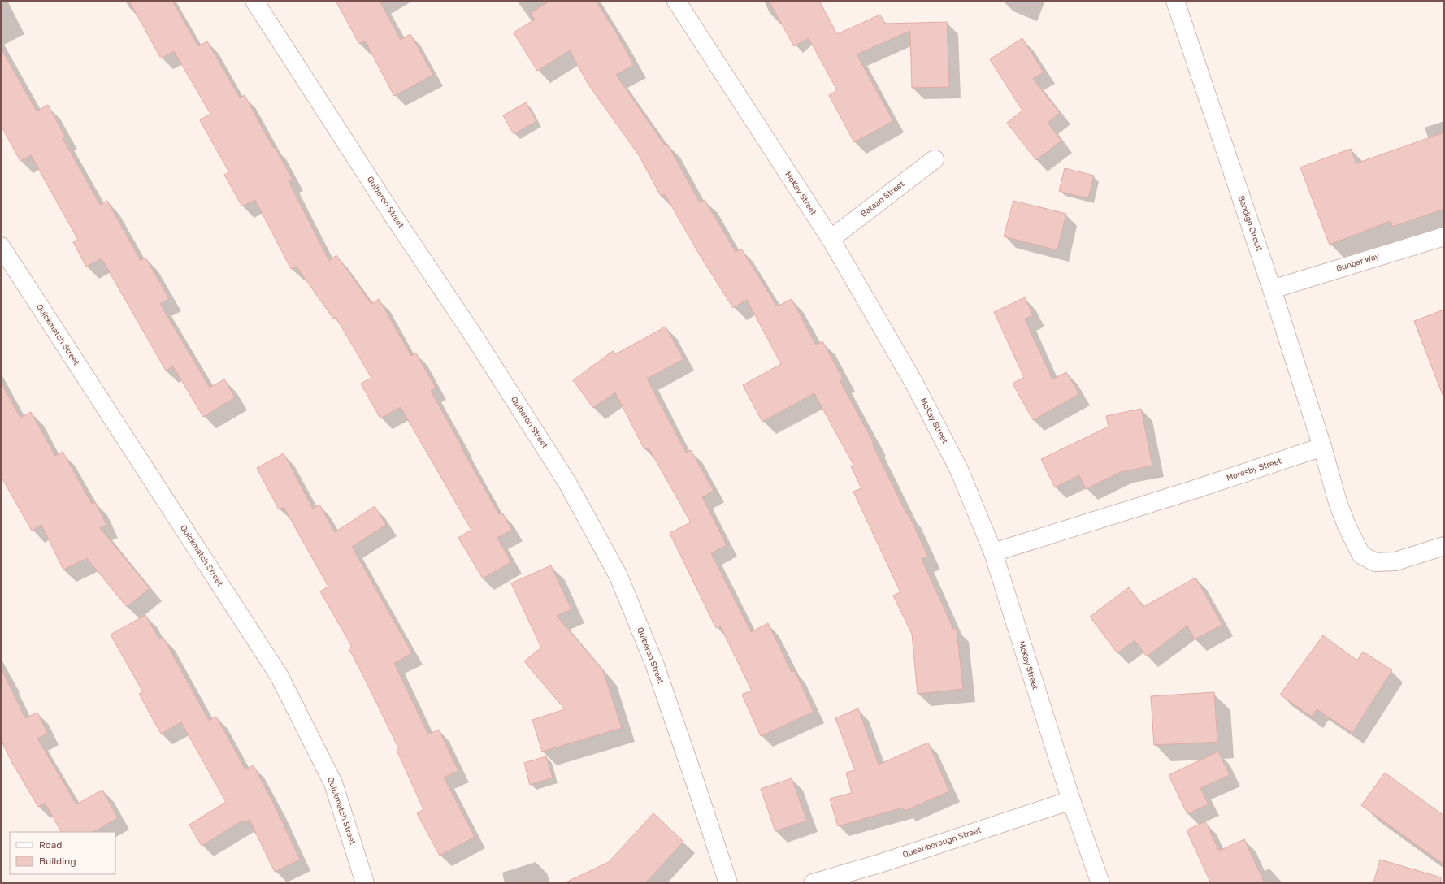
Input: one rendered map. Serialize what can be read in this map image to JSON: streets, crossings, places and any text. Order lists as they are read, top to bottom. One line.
{"streets":{"street":["McKay Street","Bataan Street","Quiberon Street","Bendigo Circuit","Gunbar Way","Quickmatch Street","Moresby Street","Queenborough Street"]},"crossings":[["McKay Street","Bataan Street"],["McKay Street","Moresby Street"],["McKay Street","Queenborough Street"],["Bendigo Circuit","Gunbar Way"],["Bendigo Circuit","Moresby Street"]],"legend":["Road","Building"]}
